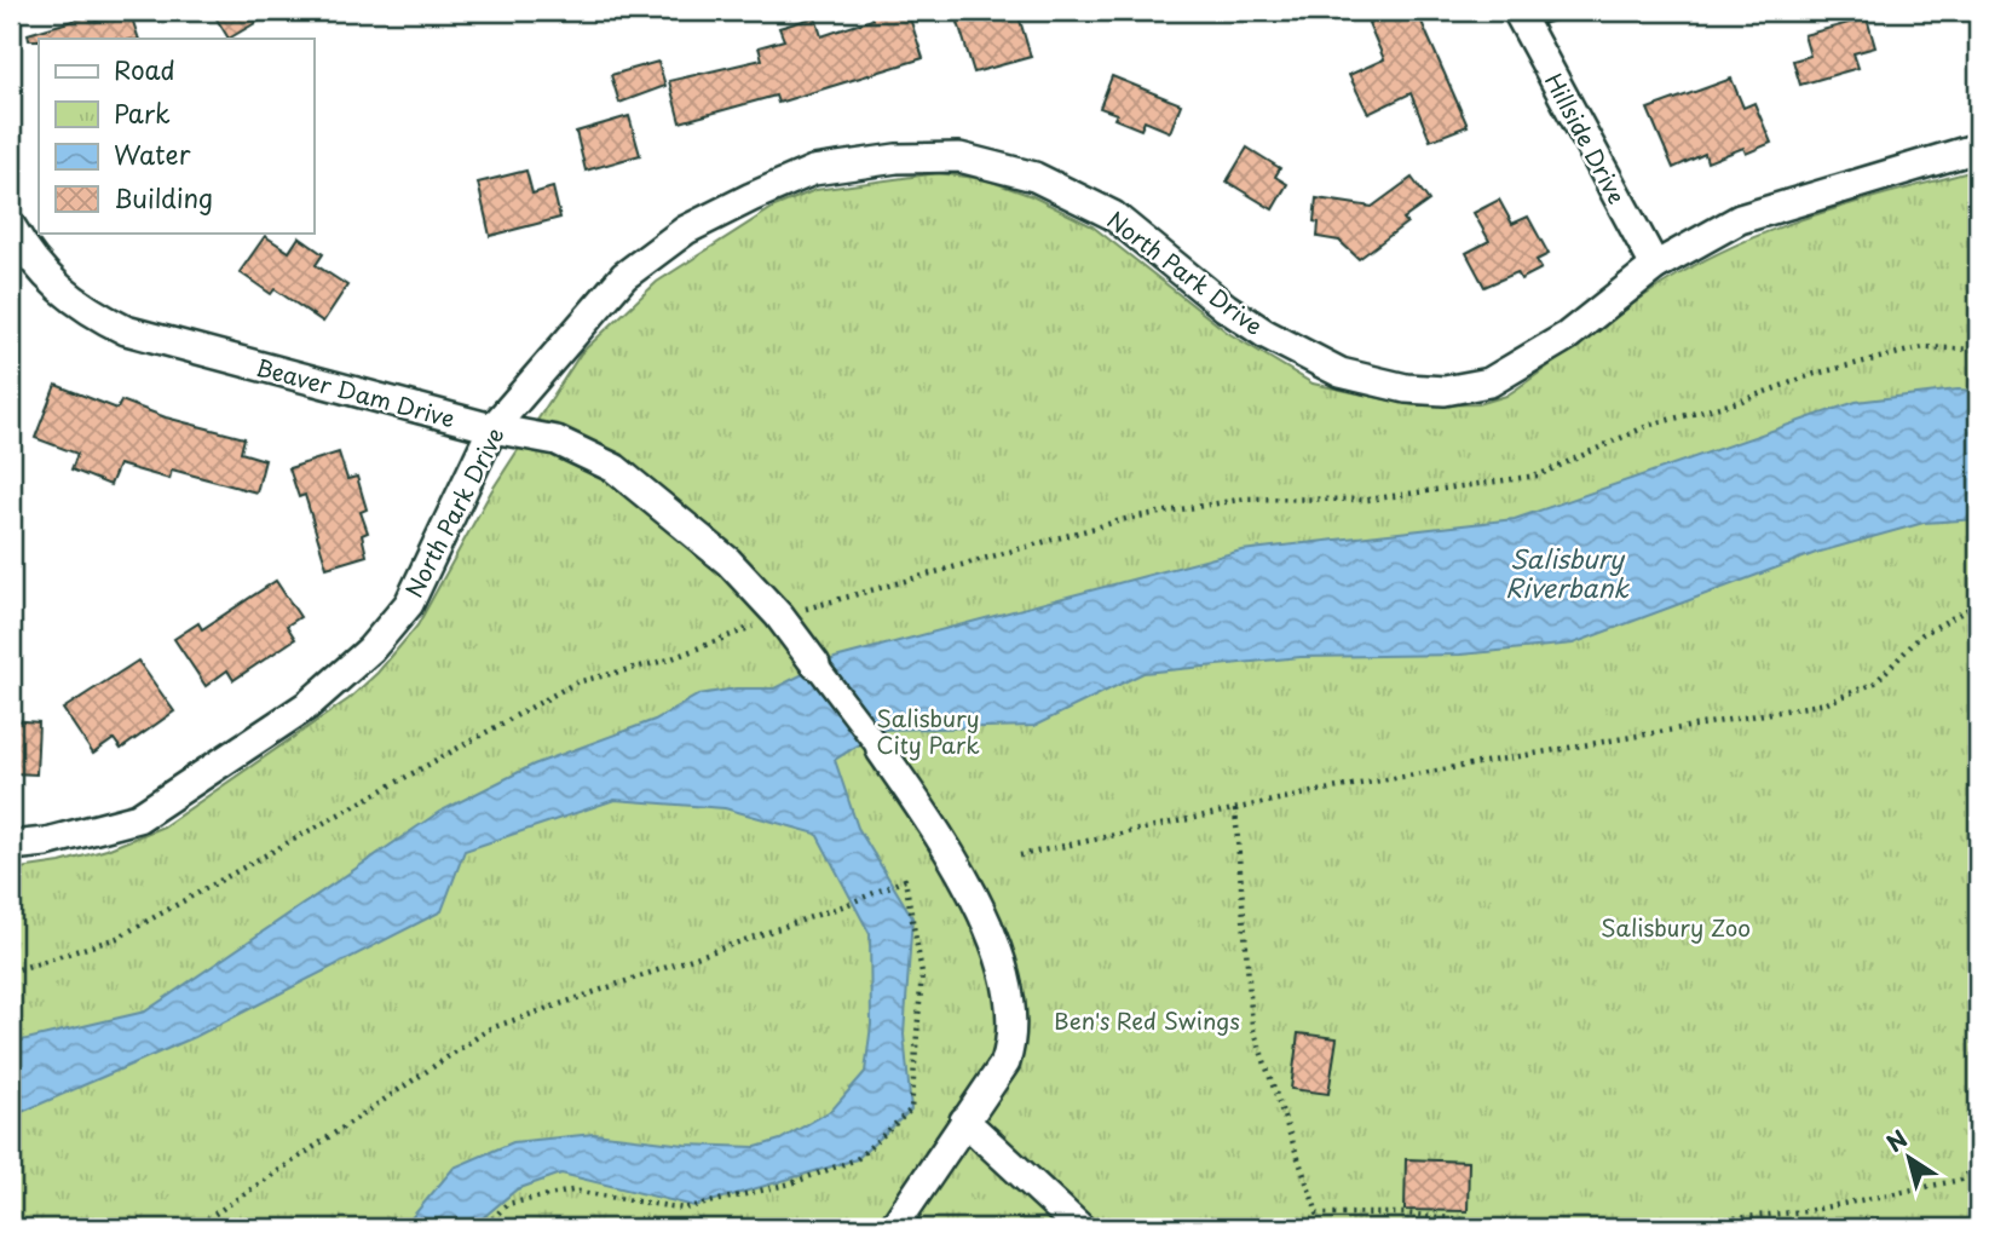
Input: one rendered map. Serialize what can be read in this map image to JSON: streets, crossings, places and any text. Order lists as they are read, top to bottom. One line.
{"streets":{"street":["Hillside Drive","North Park Drive","Beaver Dam Drive"]},"crossings":[["Hillside Drive","North Park Drive"],["North Park Drive","Beaver Dam Drive"]],"water":["Salisbury Riverbank"],"parks":["Salisbury City Park","Salisbury Zoo","Ben's Red Swings"],"legend":["Road","Park","Water","Building"],"north":"top left"}
